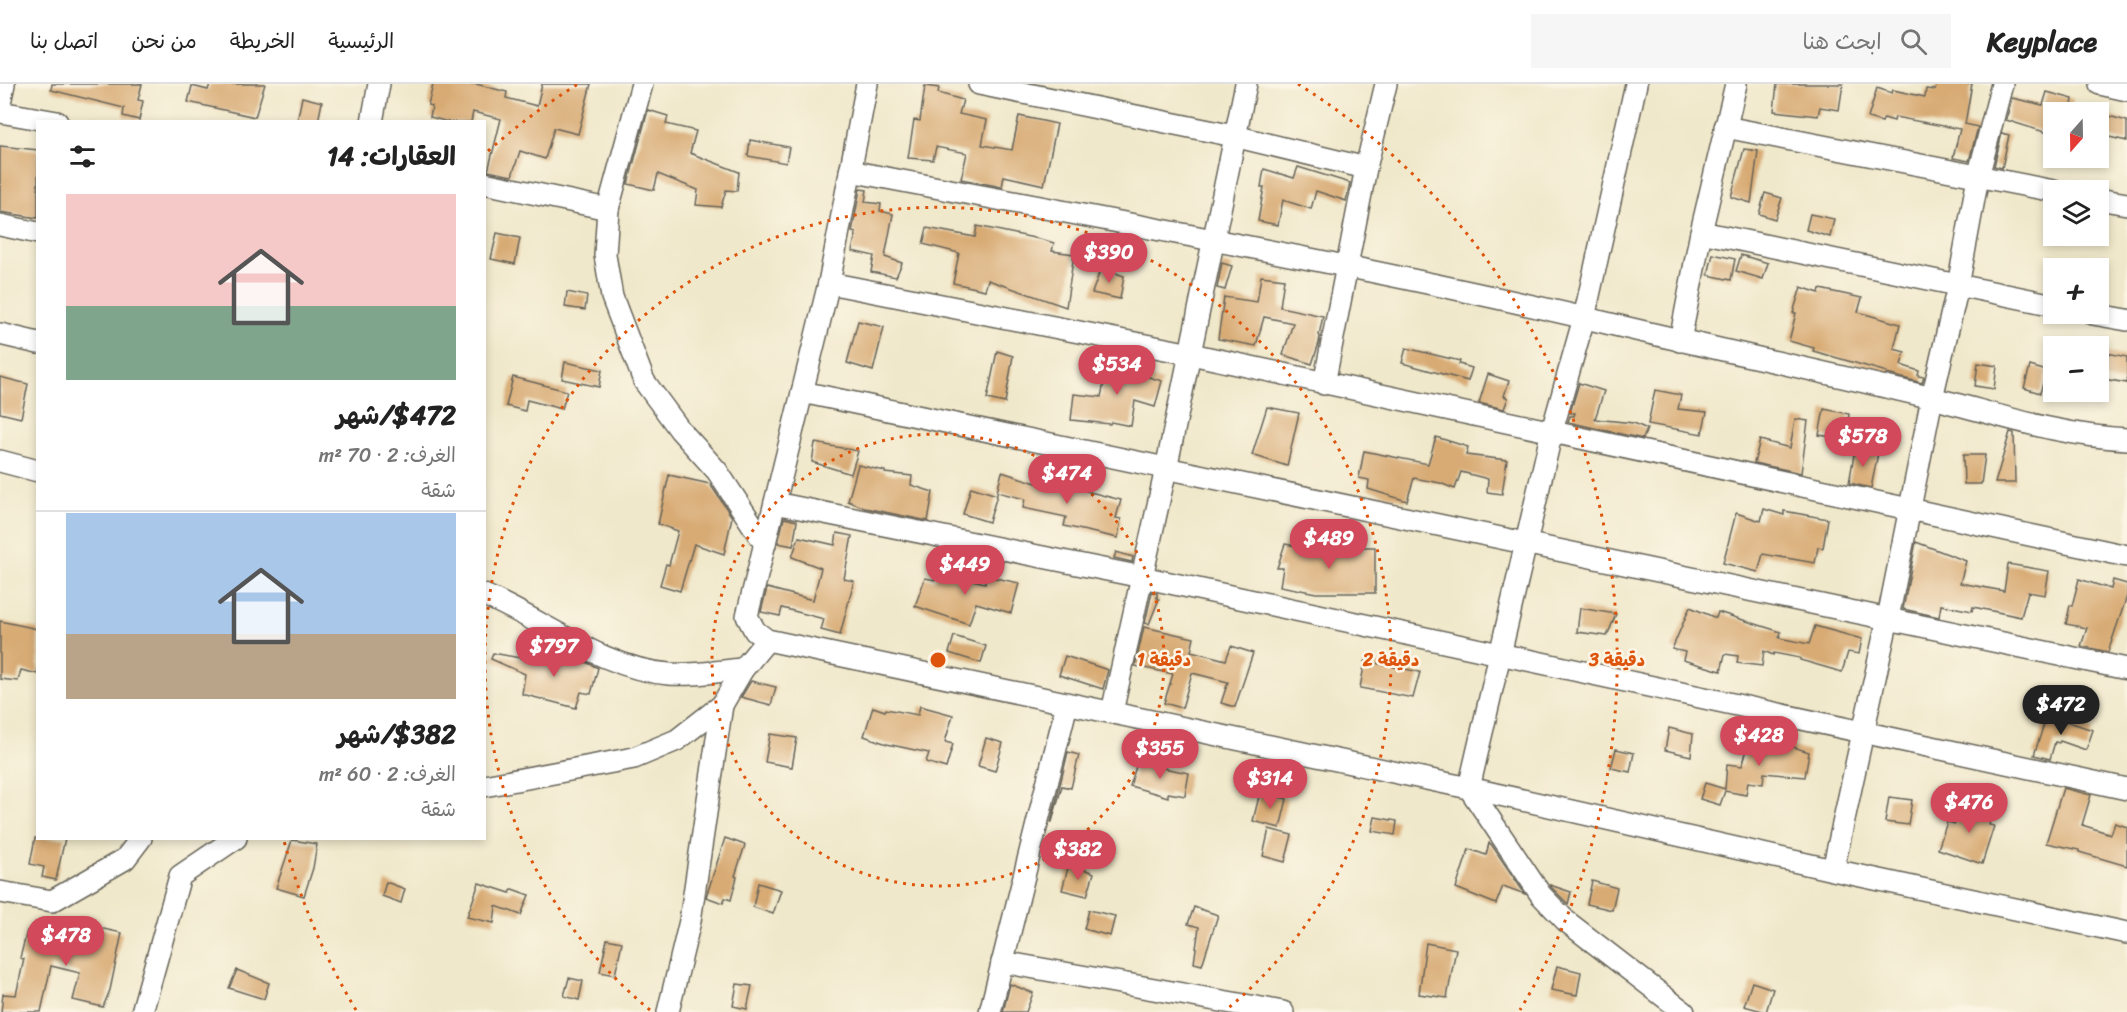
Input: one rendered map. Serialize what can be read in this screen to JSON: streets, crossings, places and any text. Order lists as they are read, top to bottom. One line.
{"north":"bottom","page":{"header":"Keyplace","search":"ابحث هنا","nav":["الرئيسية","الخريطة","من نحن","اتصل بنا"],"map_buttons":["+","−"],"heading":"العقارات: 14","list":[{"name":"$472/شهر","note":"الغرف: 2 · 70 m² · شقة"},{"name":"$382/شهر","note":"الغرف: 2 · 60 m² · شقة"}],"price":["$390","$534","$578","$474","$489","$449","$797","$472","$428","$355","$314","$476","$382","$478"]},"rings":["1 دقيقة","2 دقيقة","3 دقيقة"]}
